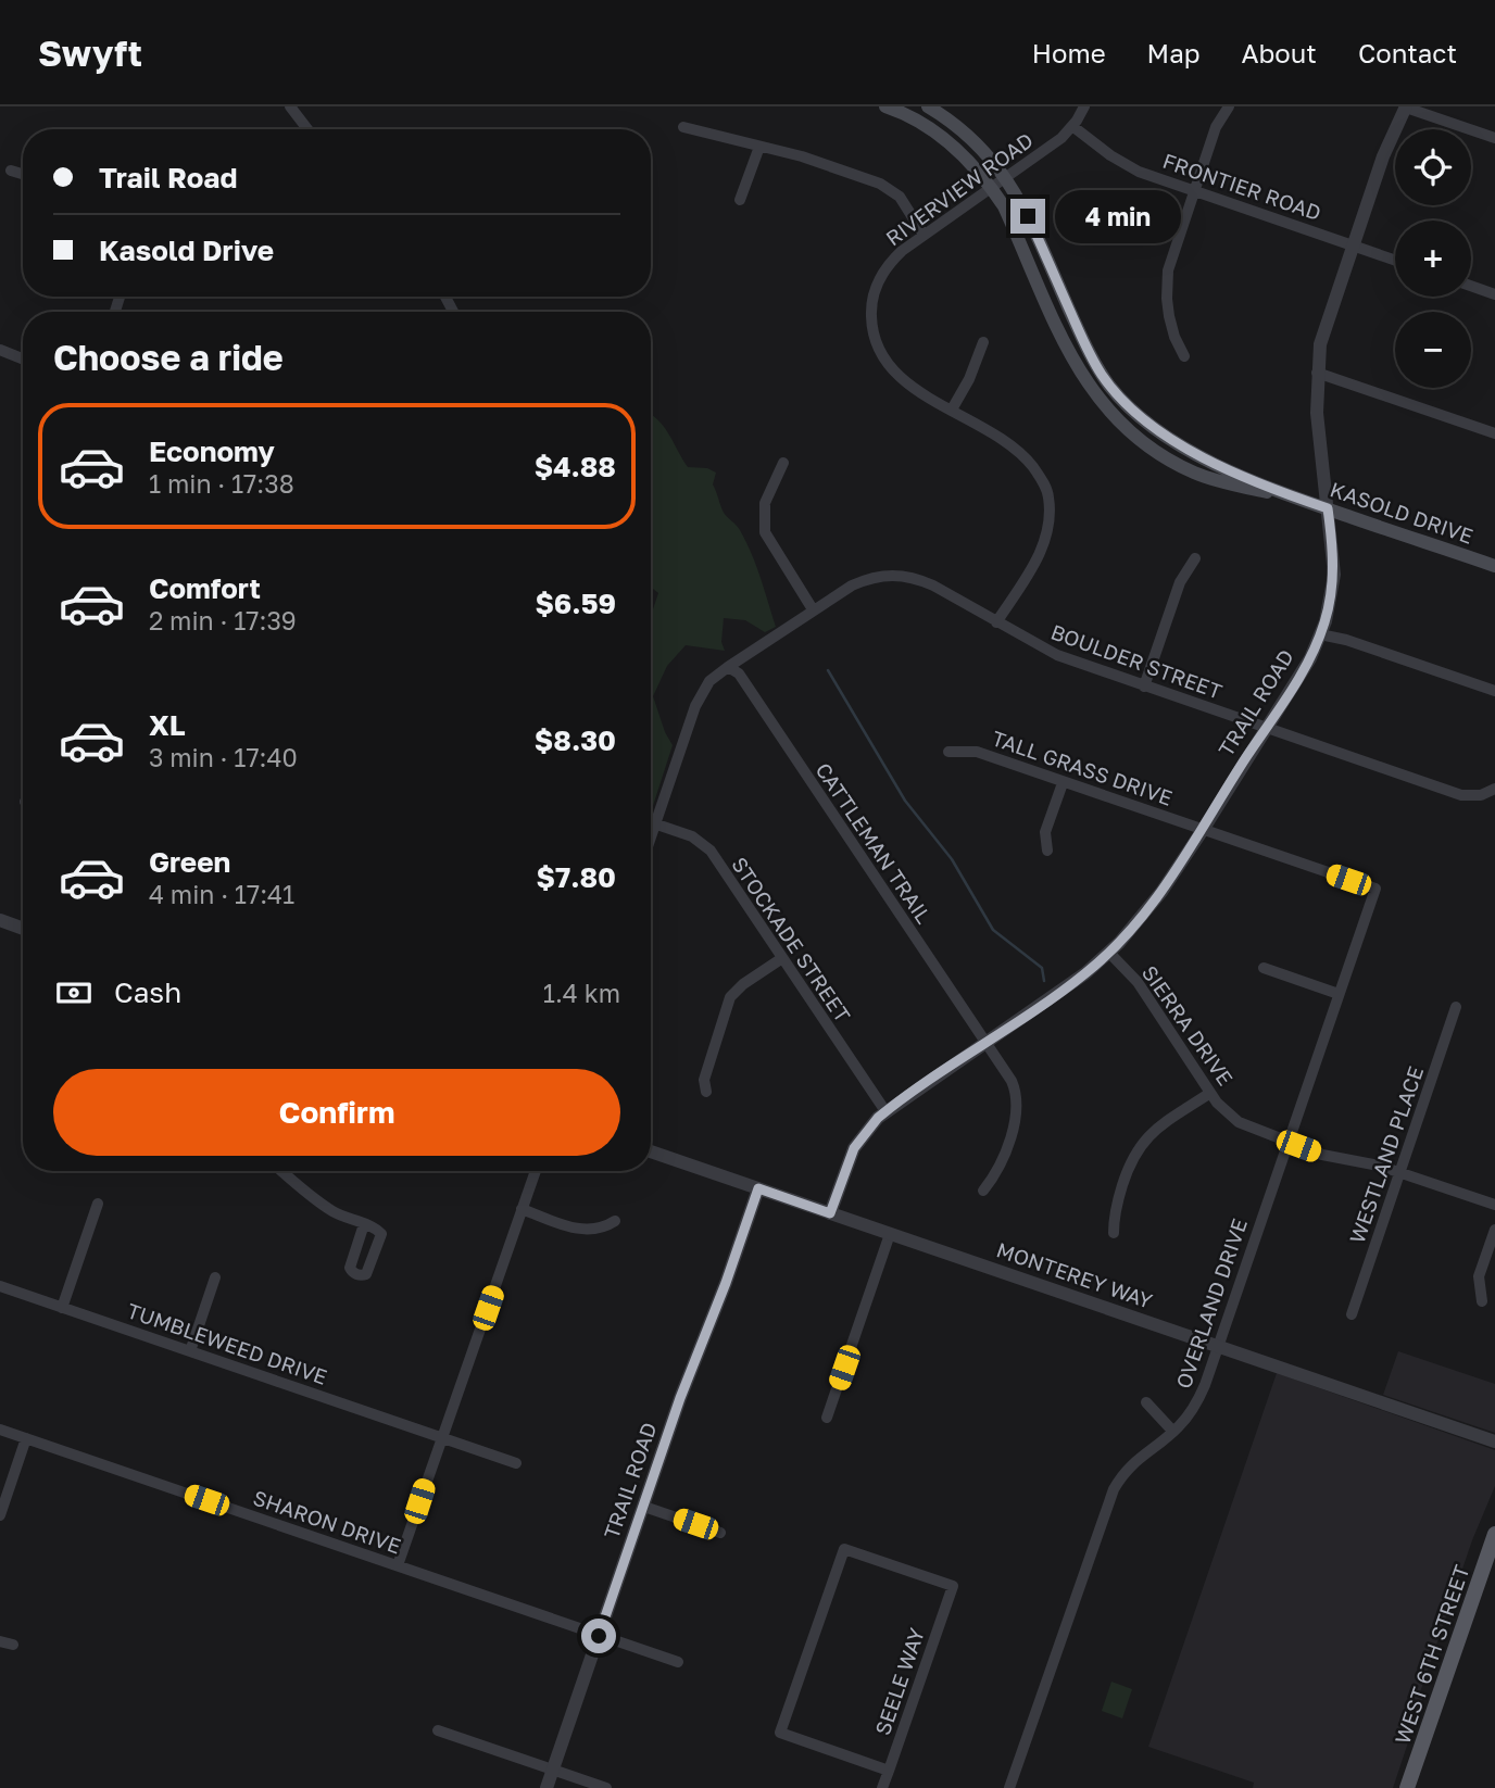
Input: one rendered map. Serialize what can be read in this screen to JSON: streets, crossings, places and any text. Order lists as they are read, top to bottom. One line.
{"streets":{"main road":["KASOLD DRIVE","WEST 6TH STREET"],"street":["FRONTIER ROAD","RIVERVIEW ROAD","BOULDER STREET","TRAIL ROAD","TALL GRASS DRIVE","CATTLEMAN TRAIL","STOCKADE STREET","SIERRA DRIVE","WESTLAND PLACE","MONTEREY WAY","OVERLAND DRIVE","TUMBLEWEED DRIVE","SHARON DRIVE","SEELE WAY"]},"crossings":[["FRONTIER ROAD","RIVERVIEW ROAD"],["FRONTIER ROAD","TRAIL ROAD"],["RIVERVIEW ROAD","KASOLD DRIVE"],["RIVERVIEW ROAD","BOULDER STREET"],["KASOLD DRIVE","TRAIL ROAD"],["BOULDER STREET","TRAIL ROAD"],["BOULDER STREET","CATTLEMAN TRAIL"],["BOULDER STREET","STOCKADE STREET"],["TRAIL ROAD","TALL GRASS DRIVE"],["TRAIL ROAD","CATTLEMAN TRAIL"],["TRAIL ROAD","STOCKADE STREET"],["TRAIL ROAD","SIERRA DRIVE"],["TRAIL ROAD","MONTEREY WAY"],["TRAIL ROAD","SHARON DRIVE"],["TALL GRASS DRIVE","OVERLAND DRIVE"],["SIERRA DRIVE","WESTLAND PLACE"],["SIERRA DRIVE","OVERLAND DRIVE"],["MONTEREY WAY","OVERLAND DRIVE"]],"page":{"header":"Swyft","nav":["Home","Map","About","Contact"],"map_buttons":["+","−"],"banner":["Trail Road","Kasold Drive"],"bubble":"4 min","heading":"Choose a ride","list":[{"name":"Economy","note":"1 min · 17:38","value":"$4.88"},{"name":"Comfort","note":"2 min · 17:39","value":"$6.59"},{"name":"XL","note":"3 min · 17:40","value":"$8.30"},{"name":"Green","note":"4 min · 17:41","value":"$7.80"}],"pay":["Cash","1.4 km"],"buttons":"Confirm"}}
